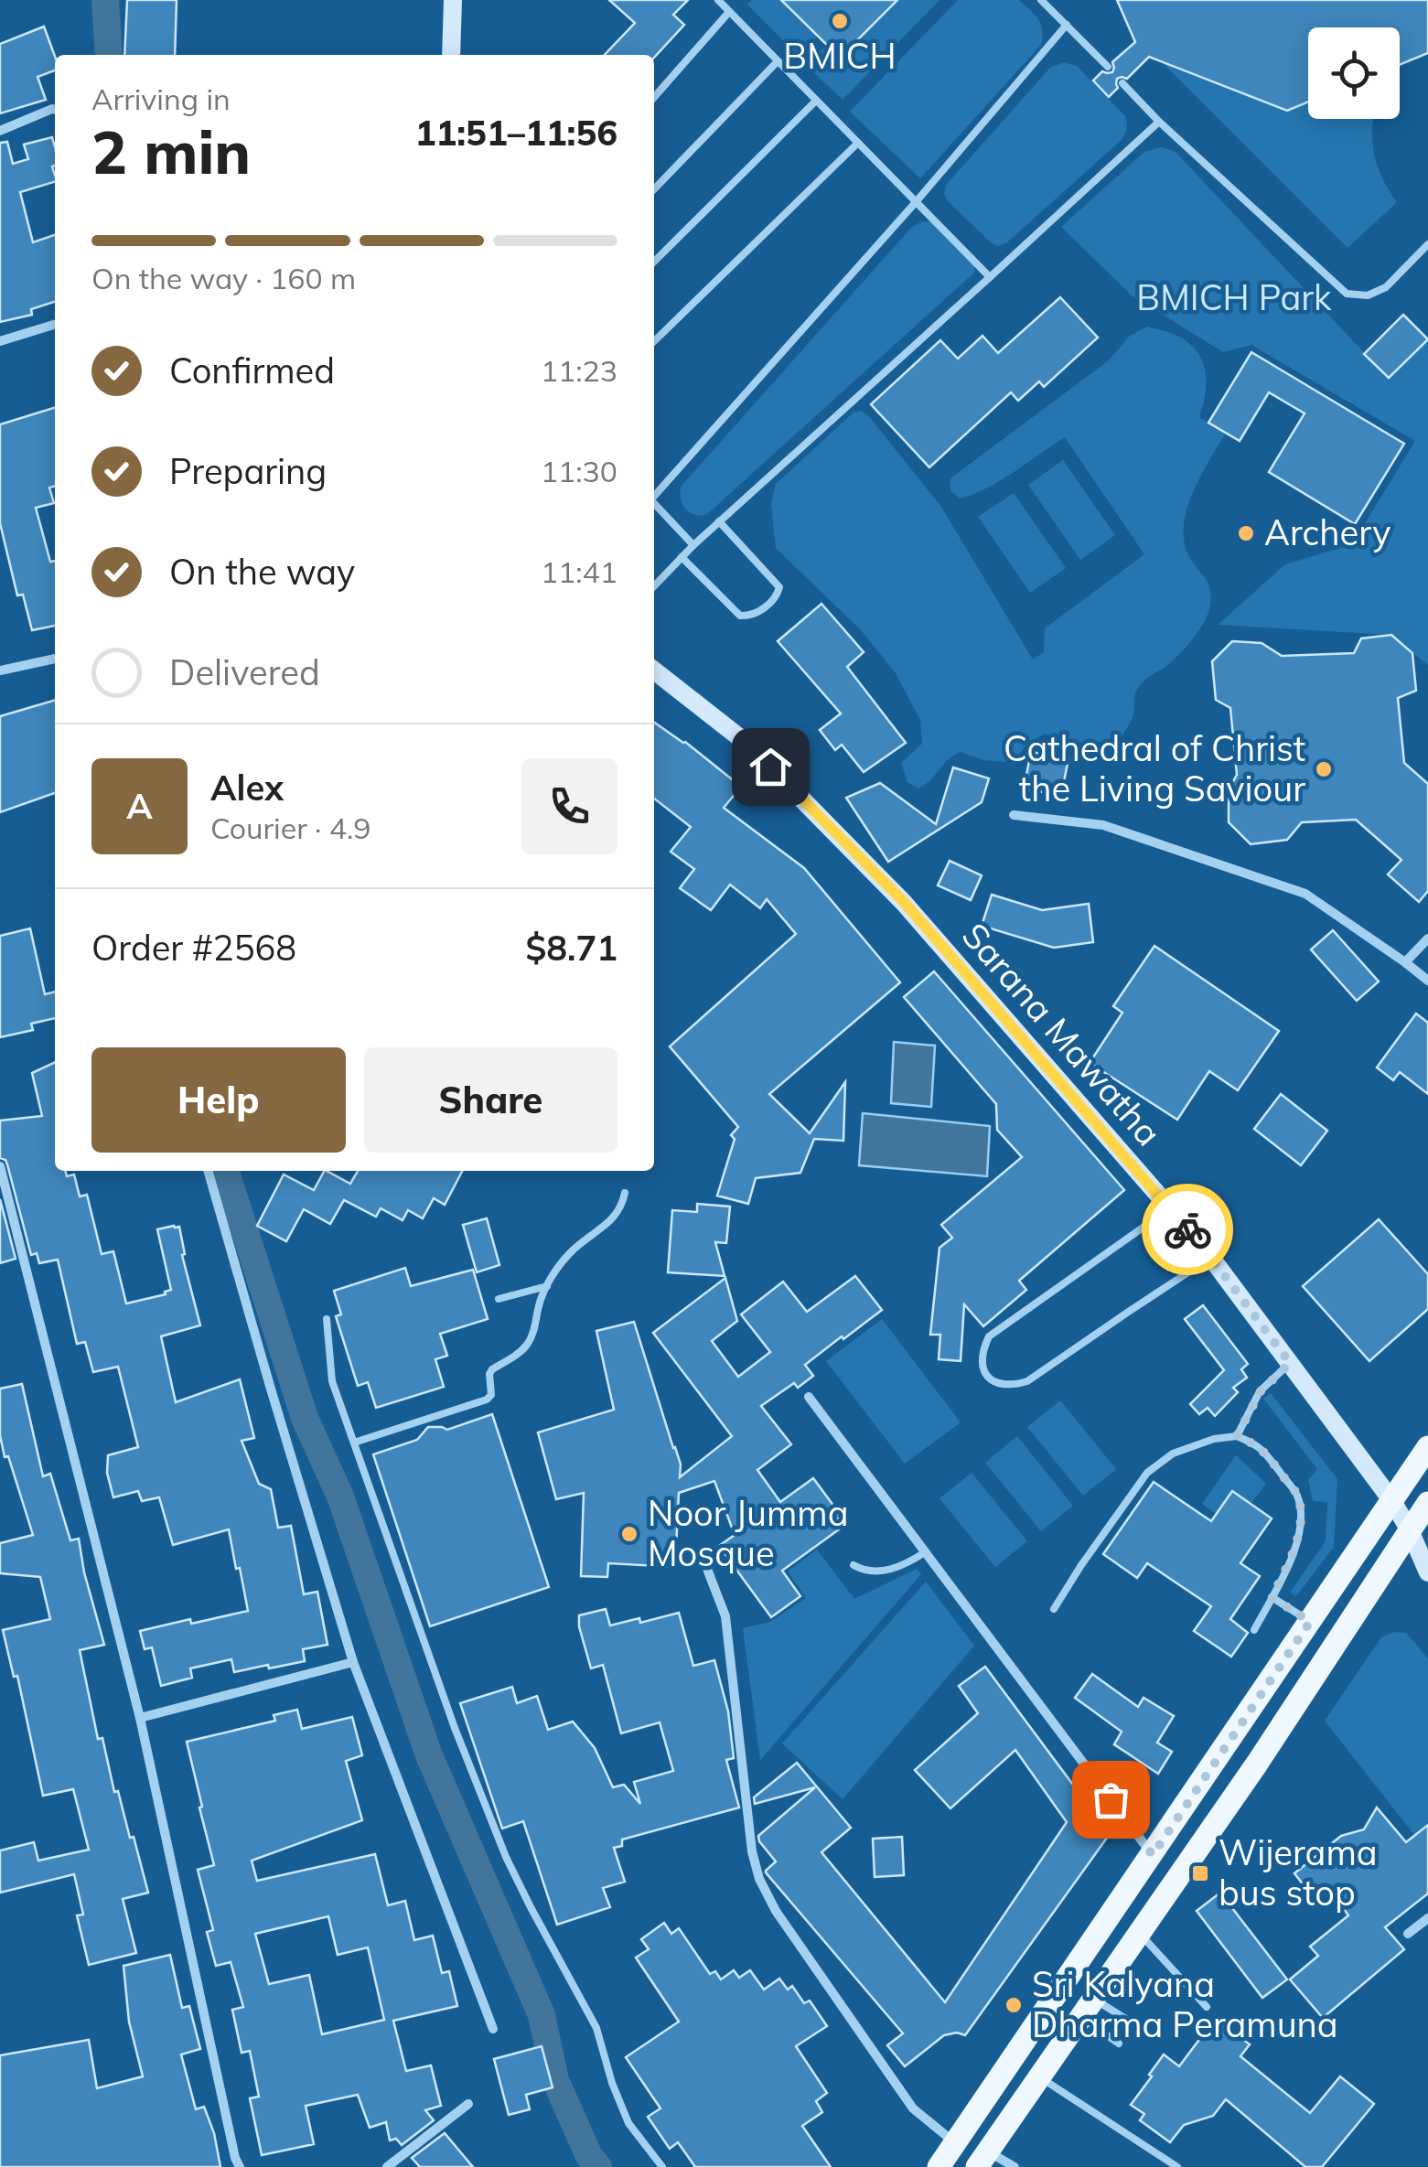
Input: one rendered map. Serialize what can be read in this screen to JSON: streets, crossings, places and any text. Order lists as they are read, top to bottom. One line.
{"streets":{"street":["Sarana Mawatha"]},"parks":["BMICH Park"],"places":{"other":["BMICH","Archery","Cathedral of Christ the Living Saviour","Noor Jumma Mosque","Sri Kalyana Dharma Peramuna"],"transit":["Wijerama bus stop"]},"page":{"heading":["2 min","Arriving in","11:51–11:56"],"panel":["Alex","Courier · 4.9","Order #2568","$8.71"],"bar":"On the way · 160 m","list":[["Confirmed","11:23"],["Preparing","11:30"],["On the way","11:41"],"Delivered"],"round":"A","buttons":["Help","Share"]}}
